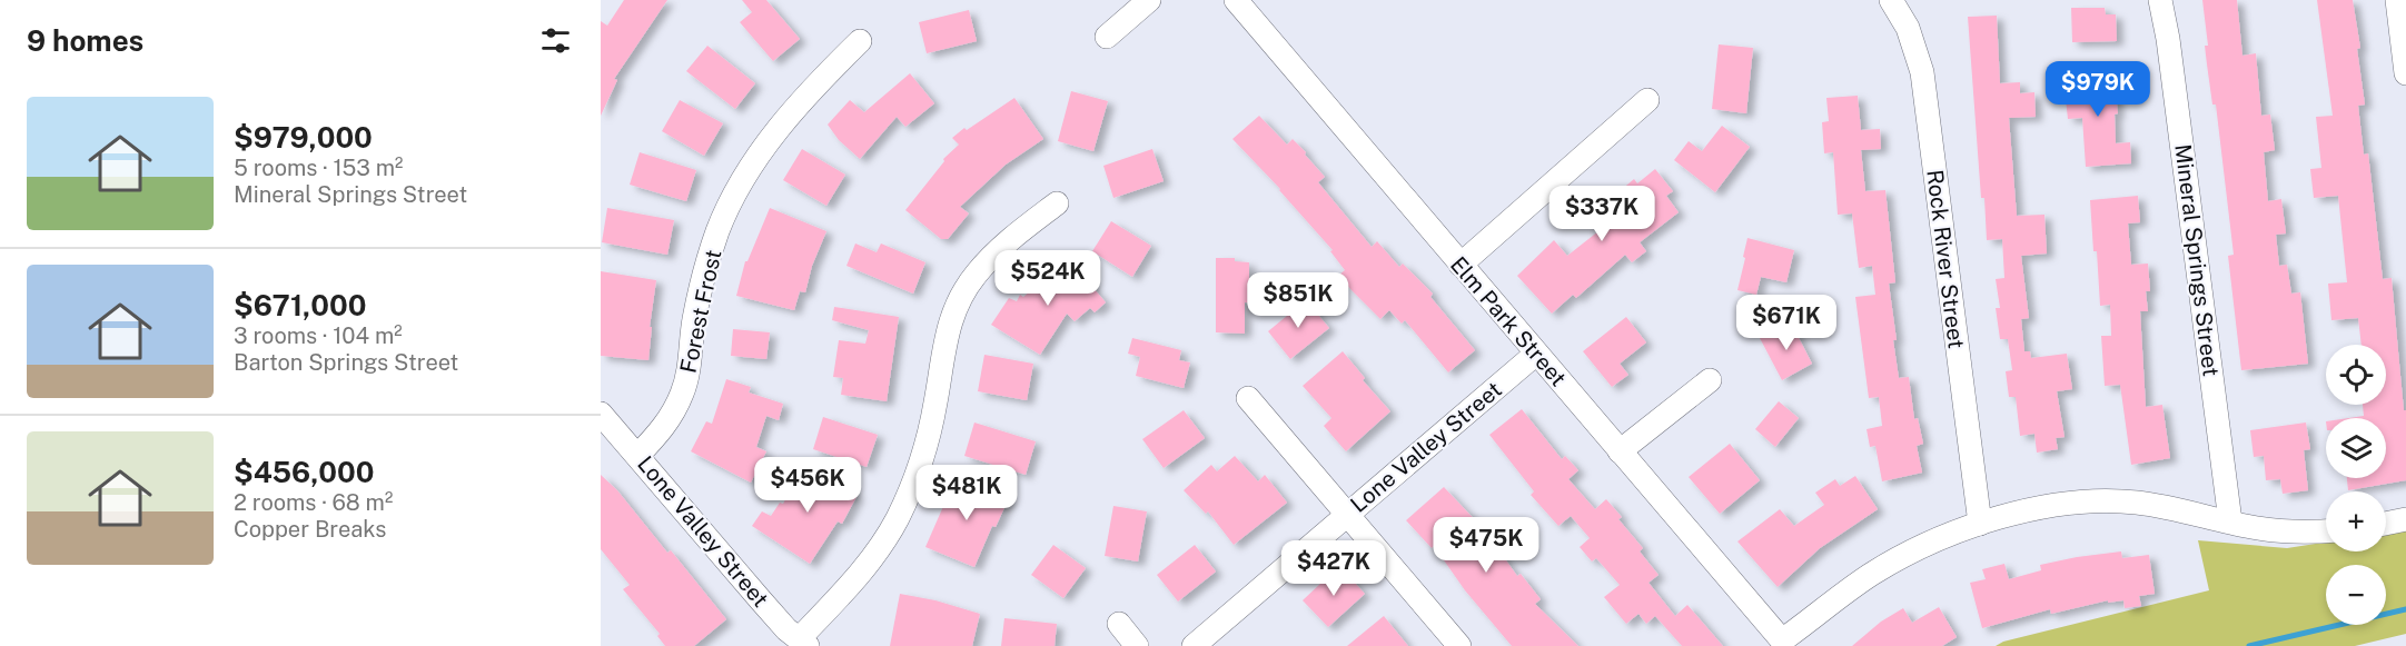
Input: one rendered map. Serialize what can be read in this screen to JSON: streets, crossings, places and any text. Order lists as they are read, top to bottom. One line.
{"streets":{"street":["Rock River Street","Mineral Springs Street","Forest Frost","Elm Park Street","Lone Valley Street"]},"crossings":[["Rock River Street","Elm Park Street"],["Forest Frost","Lone Valley Street"],["Elm Park Street","Lone Valley Street"]],"page":{"heading":"9 homes","price":["$979K","$337K","$524K","$851K","$671K","$456K","$481K","$475K","$427K"],"list":[{"name":"$979,000","note":"5 rooms · 153 m² · Mineral Springs Street"},{"name":"$671,000","note":"3 rooms · 104 m² · Barton Springs Street"},{"name":"$456,000","note":"2 rooms · 68 m² · Copper Breaks"}],"map_buttons":["+","−"]}}
